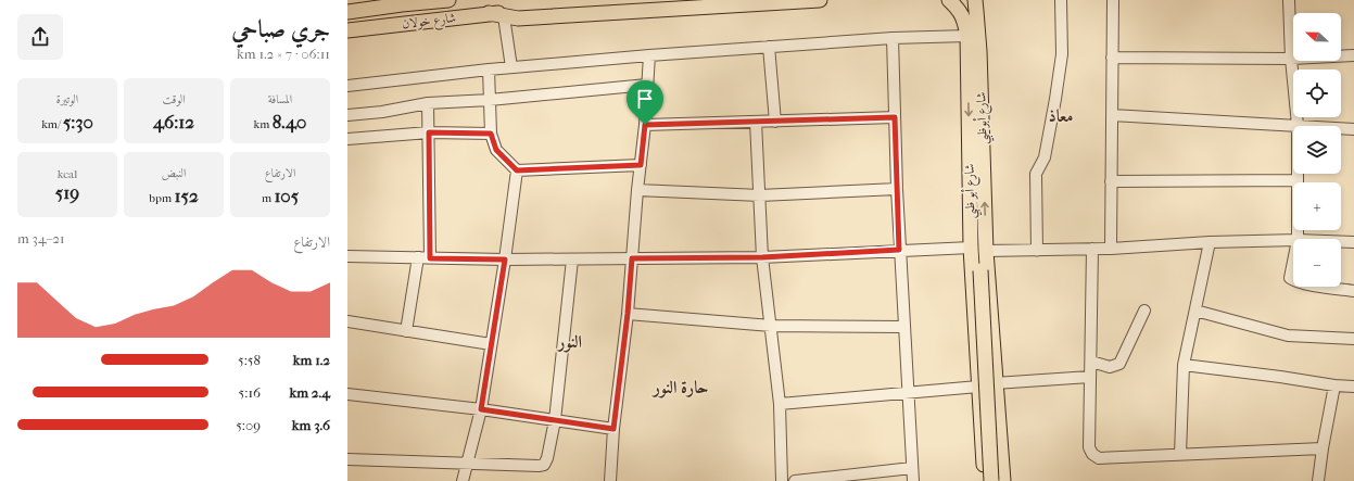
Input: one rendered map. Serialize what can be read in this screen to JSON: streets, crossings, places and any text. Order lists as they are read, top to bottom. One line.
{"streets":{"main road":["شارع خولان","شارع أبوظبي","شارع أبو ظبي"]},"crossings":[["شارع أبوظبي","شارع أبو ظبي"]],"one_way":["شارع أبوظبي","شارع أبو ظبي"],"districts":["معاذ","النور","حارة النور"],"north":"left","page":{"heading":["جري صباحي","06:11 · 7 × 1.2 km"],"map_buttons":["+","−"],"stats":[["المسافة","8.40 km"],["الوقت","46:12"],["الوتيرة","5:30 /km"],["الارتفاع","105 m"],["النبض","152 bpm"],["kcal","519"]],"chart":["الارتفاع","21–34 m"],"list":[{"name":"1.2 km","note":"5:58"},{"name":"2.4 km","note":"5:16"},{"name":"3.6 km","note":"5:09"}]}}
